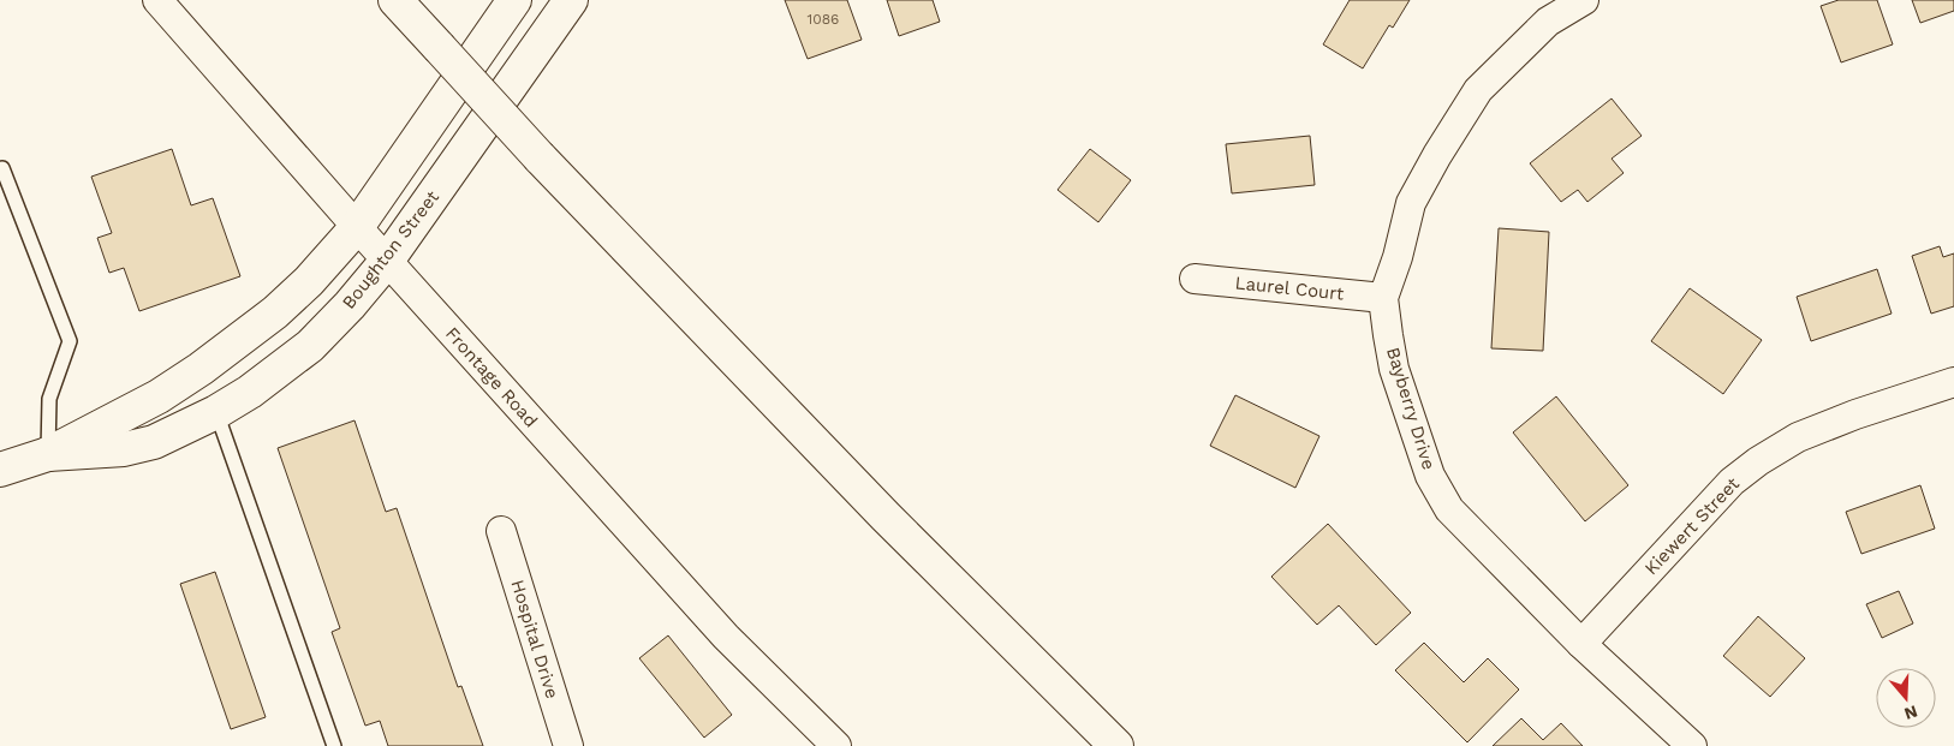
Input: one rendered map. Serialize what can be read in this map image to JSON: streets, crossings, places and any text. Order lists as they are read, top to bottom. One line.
{"streets":{"main road":["Boughton Street"],"street":["Laurel Court","Frontage Road","Bayberry Drive","Kiewert Street","Hospital Drive"]},"crossings":[["Boughton Street","Frontage Road"],["Laurel Court","Bayberry Drive"],["Bayberry Drive","Kiewert Street"]],"house_numbers":["1086"],"north":"bottom"}
